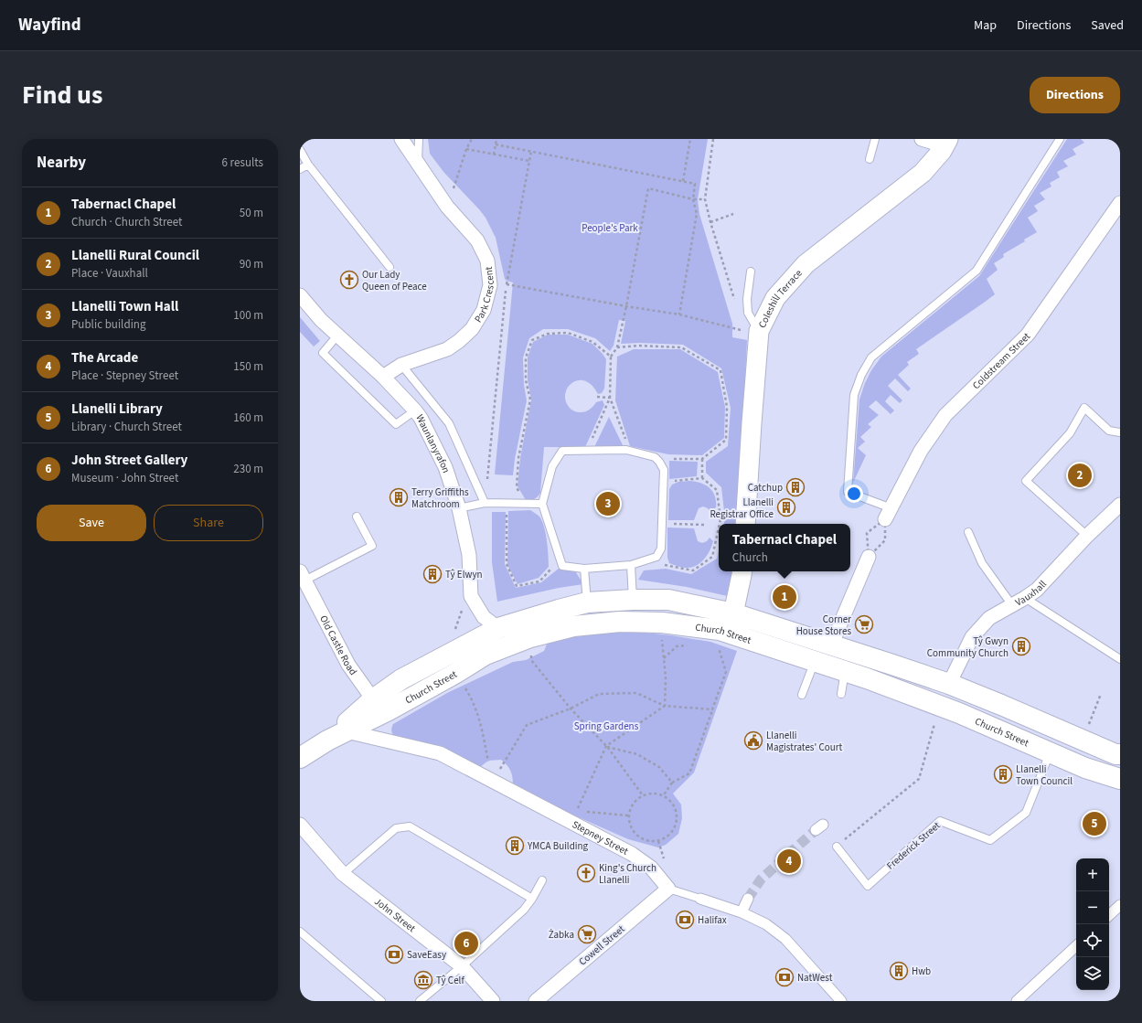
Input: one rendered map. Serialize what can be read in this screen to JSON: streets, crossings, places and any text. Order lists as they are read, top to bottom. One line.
{"streets":{"main road":["Coleshill Terrace","Church Street"],"street":["Park Crescent","Coldstream Street","Waunlanyrafon","Vauxhall","Old Castle Road","Stepney Street","John Street","Cowell Street"],"lane":["Frederick Street"]},"crossings":[["Park Crescent","Waunlanyrafon"],["Waunlanyrafon","Church Street"],["Vauxhall","Church Street"],["Church Street","Frederick Street"],["Stepney Street","Cowell Street"]],"parks":["People's Park","Spring Gardens"],"places":{"church":["Our Lady Queen of Peace","King's Church Llanelli"],"building":["Catchup","Terry Griffiths Matchroom","Llanelli Registrar Office","Tŷ Elwyn","Tŷ Gwyn Community Church","Llanelli Town Council","YMCA Building","Hwb"],"supermarket":["Corner House Stores","Żabka"],"public building":["Llanelli Magistrates' Court"],"bank":["Halifax","SaveEasy","NatWest"],"museum":["Tŷ Celf"]},"page":{"header":"Wayfind","nav":["Map","Directions","Saved"],"title":"Find us","buttons":["Directions",["Save","Share"]],"heading":["Nearby","6 results"],"list":[{"mark":"1","name":"Tabernacl Chapel","note":"Church · Church Street","value":"50 m"},{"mark":"2","name":"Llanelli Rural Council","note":"Place · Vauxhall","value":"90 m"},{"mark":"3","name":"Llanelli Town Hall","note":"Public building","value":"100 m"},{"mark":"4","name":"The Arcade","note":"Place · Stepney Street","value":"150 m"},{"mark":"5","name":"Llanelli Library","note":"Library · Church Street","value":"160 m"},{"mark":"6","name":"John Street Gallery","note":"Museum · John Street","value":"230 m"}],"pins":["2","3","1","5","4","6"],"popup":["Tabernacl Chapel","Church"],"map_buttons":["+","−"]}}
